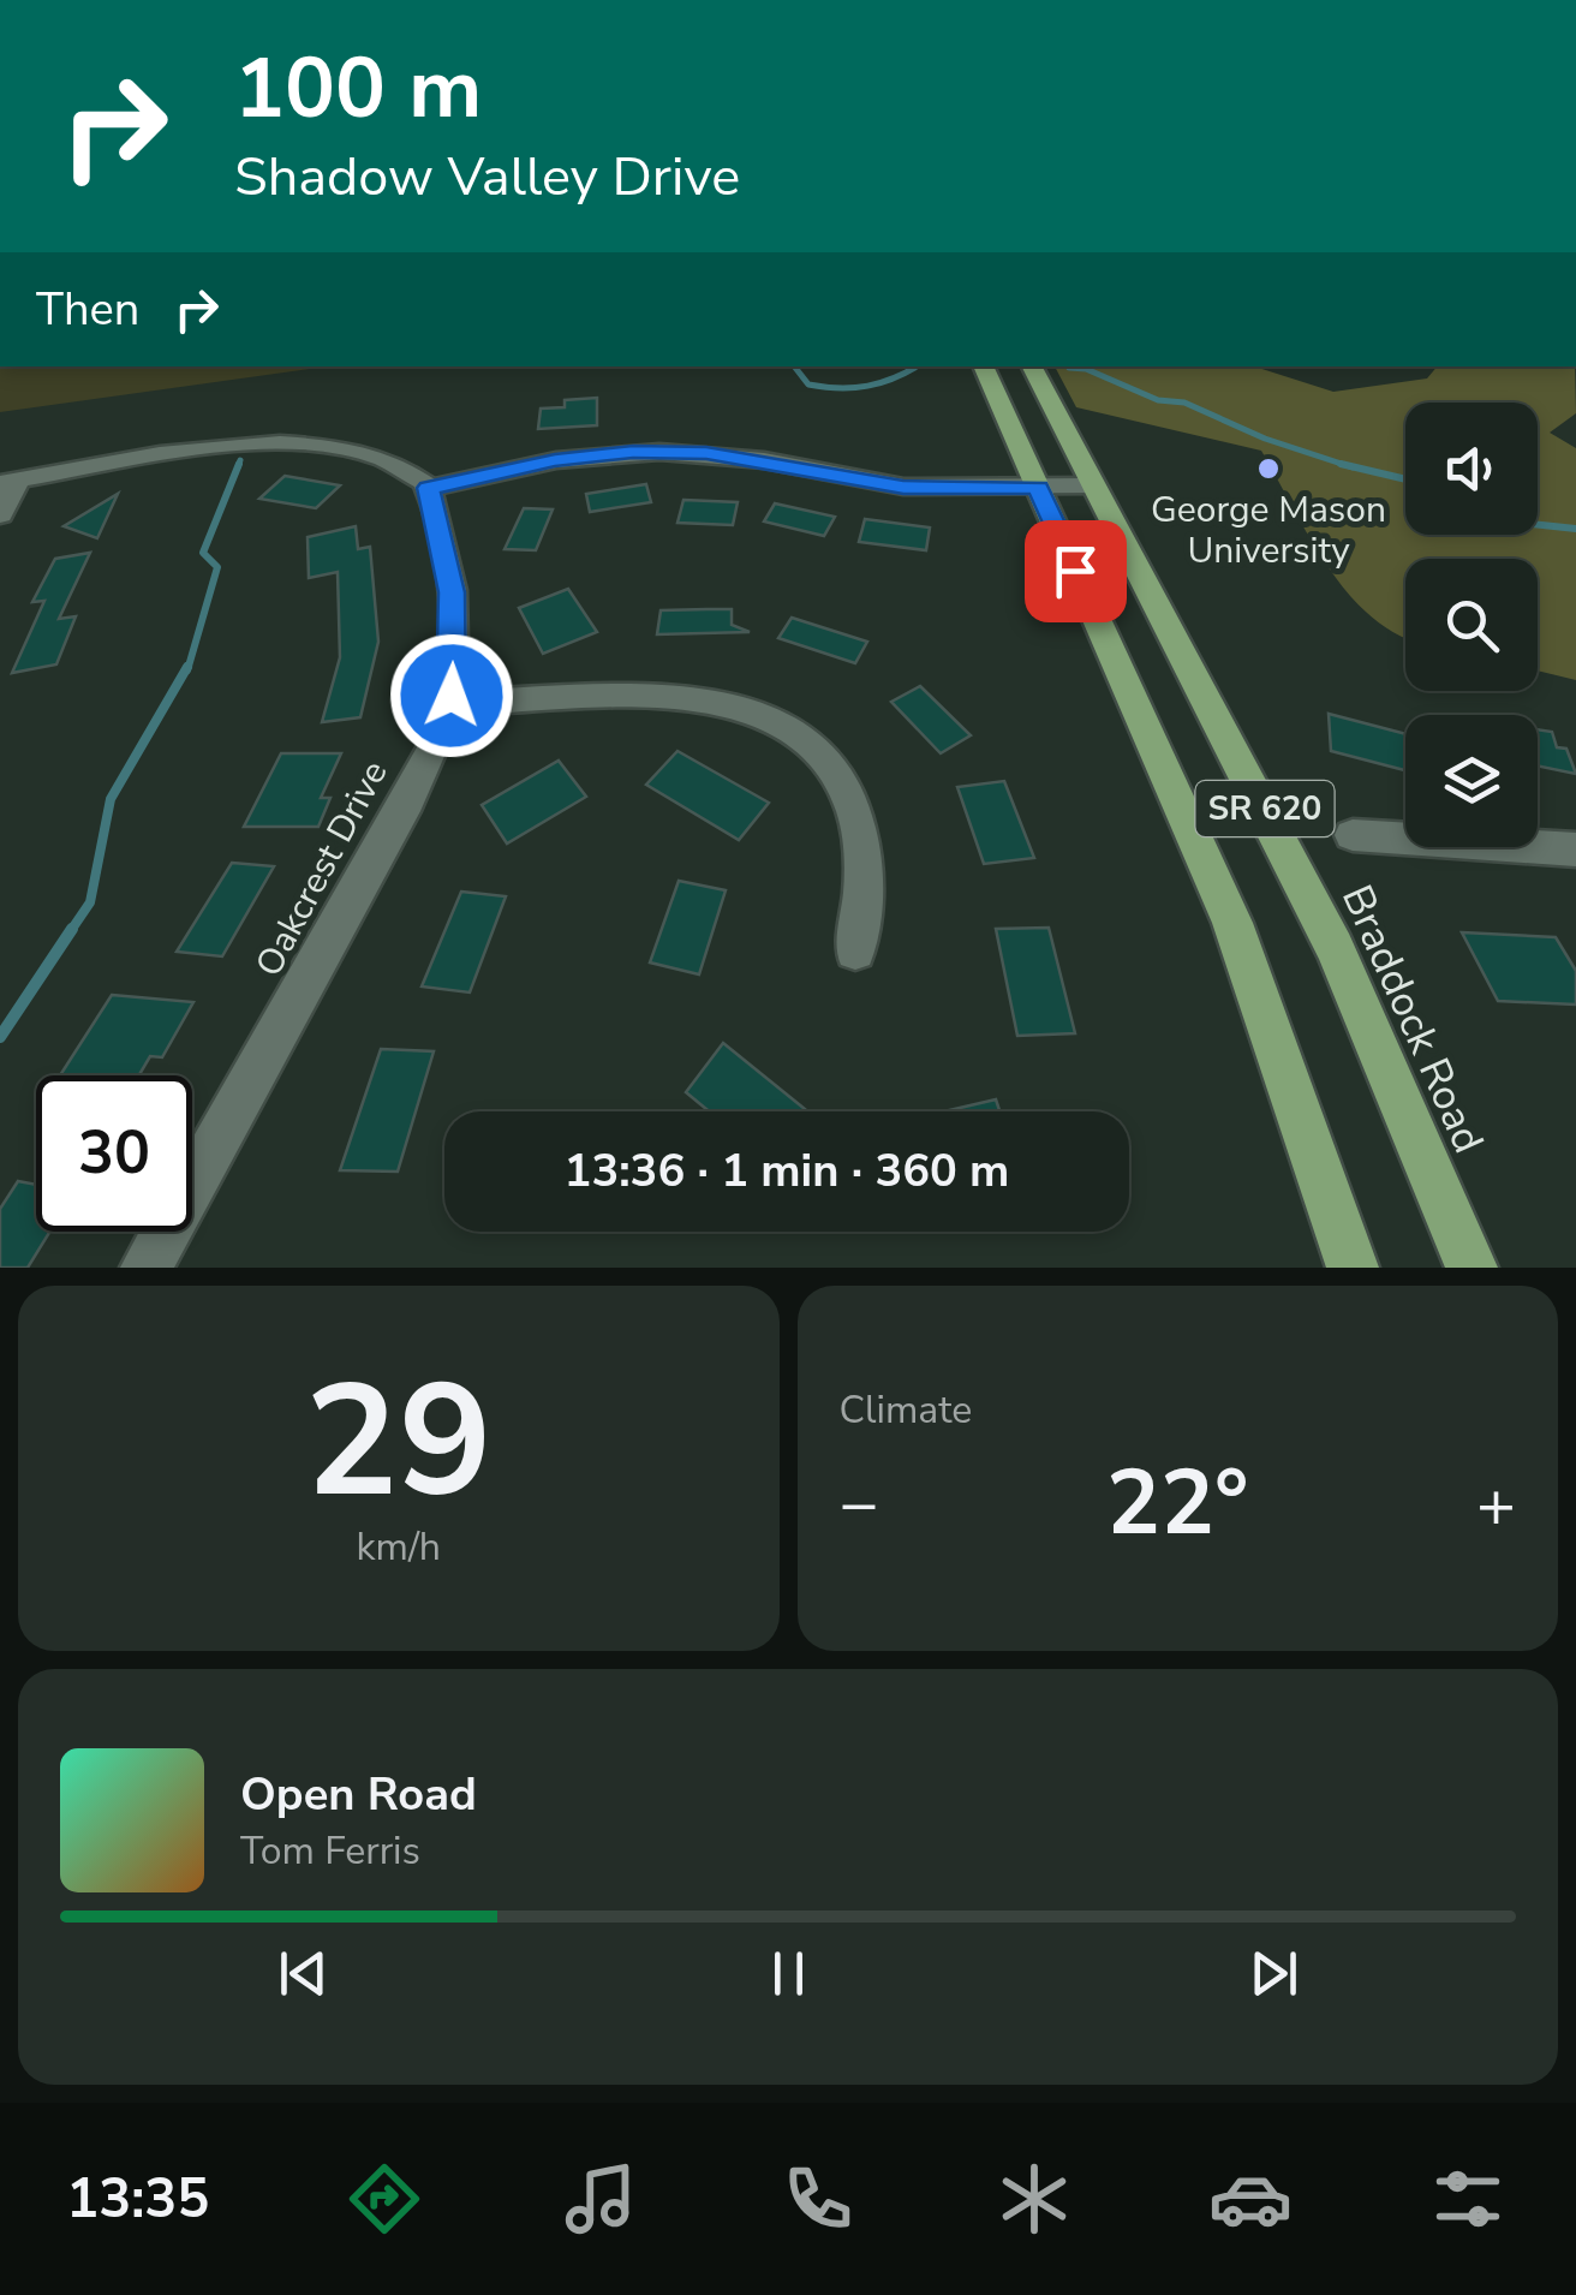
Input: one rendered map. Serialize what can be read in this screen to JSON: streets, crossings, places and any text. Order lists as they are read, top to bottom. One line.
{"streets":{"main road":["SR 620","Braddock Road"],"street":["Oakcrest Drive"]},"places":["George Mason University"],"page":{"turn":["100 m","Shadow Valley Drive"],"then":"Then","limit":"30","trip":"13:36 · 1 min · 360 m","tile":[["29","km/h"],"Climate"],"heat":["−","22°","+"],"song":["Open Road","Tom Ferris"],"tabs":"13:35"}}
